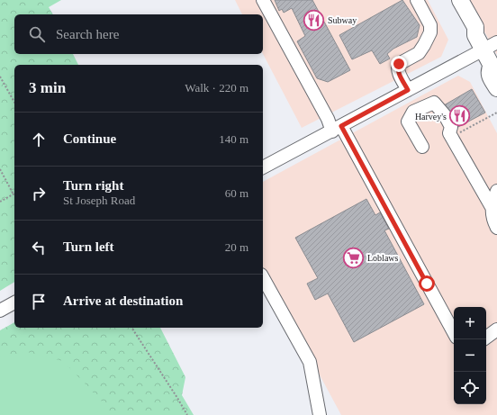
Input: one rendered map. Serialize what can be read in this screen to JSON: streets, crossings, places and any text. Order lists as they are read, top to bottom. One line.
{"places":{"restaurant":["Subway","Harvey's"],"supermarket":["Loblaws"]},"page":{"search":"Search here","heading":["3 min","Walk · 220 m"],"list":[["Continue","140 m"],["Turn right","St Joseph Road","60 m"],["Turn left","20 m"],"Arrive at destination"],"map_buttons":["+","−"]}}
